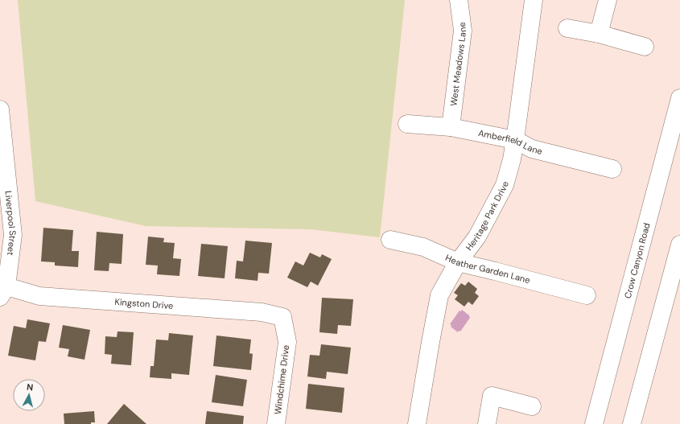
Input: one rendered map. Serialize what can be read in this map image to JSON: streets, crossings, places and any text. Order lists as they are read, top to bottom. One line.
{"streets":{"street":["West Meadows Lane","Amberfield Lane","Heritage Park Drive","Liverpool Street","Crow Canyon Road","Heather Garden Lane","Kingston Drive","Windchime Drive"]},"crossings":[["West Meadows Lane","Amberfield Lane"],["Amberfield Lane","Heritage Park Drive"],["Heritage Park Drive","Heather Garden Lane"],["Liverpool Street","Kingston Drive"],["Kingston Drive","Windchime Drive"]],"north":"top"}
